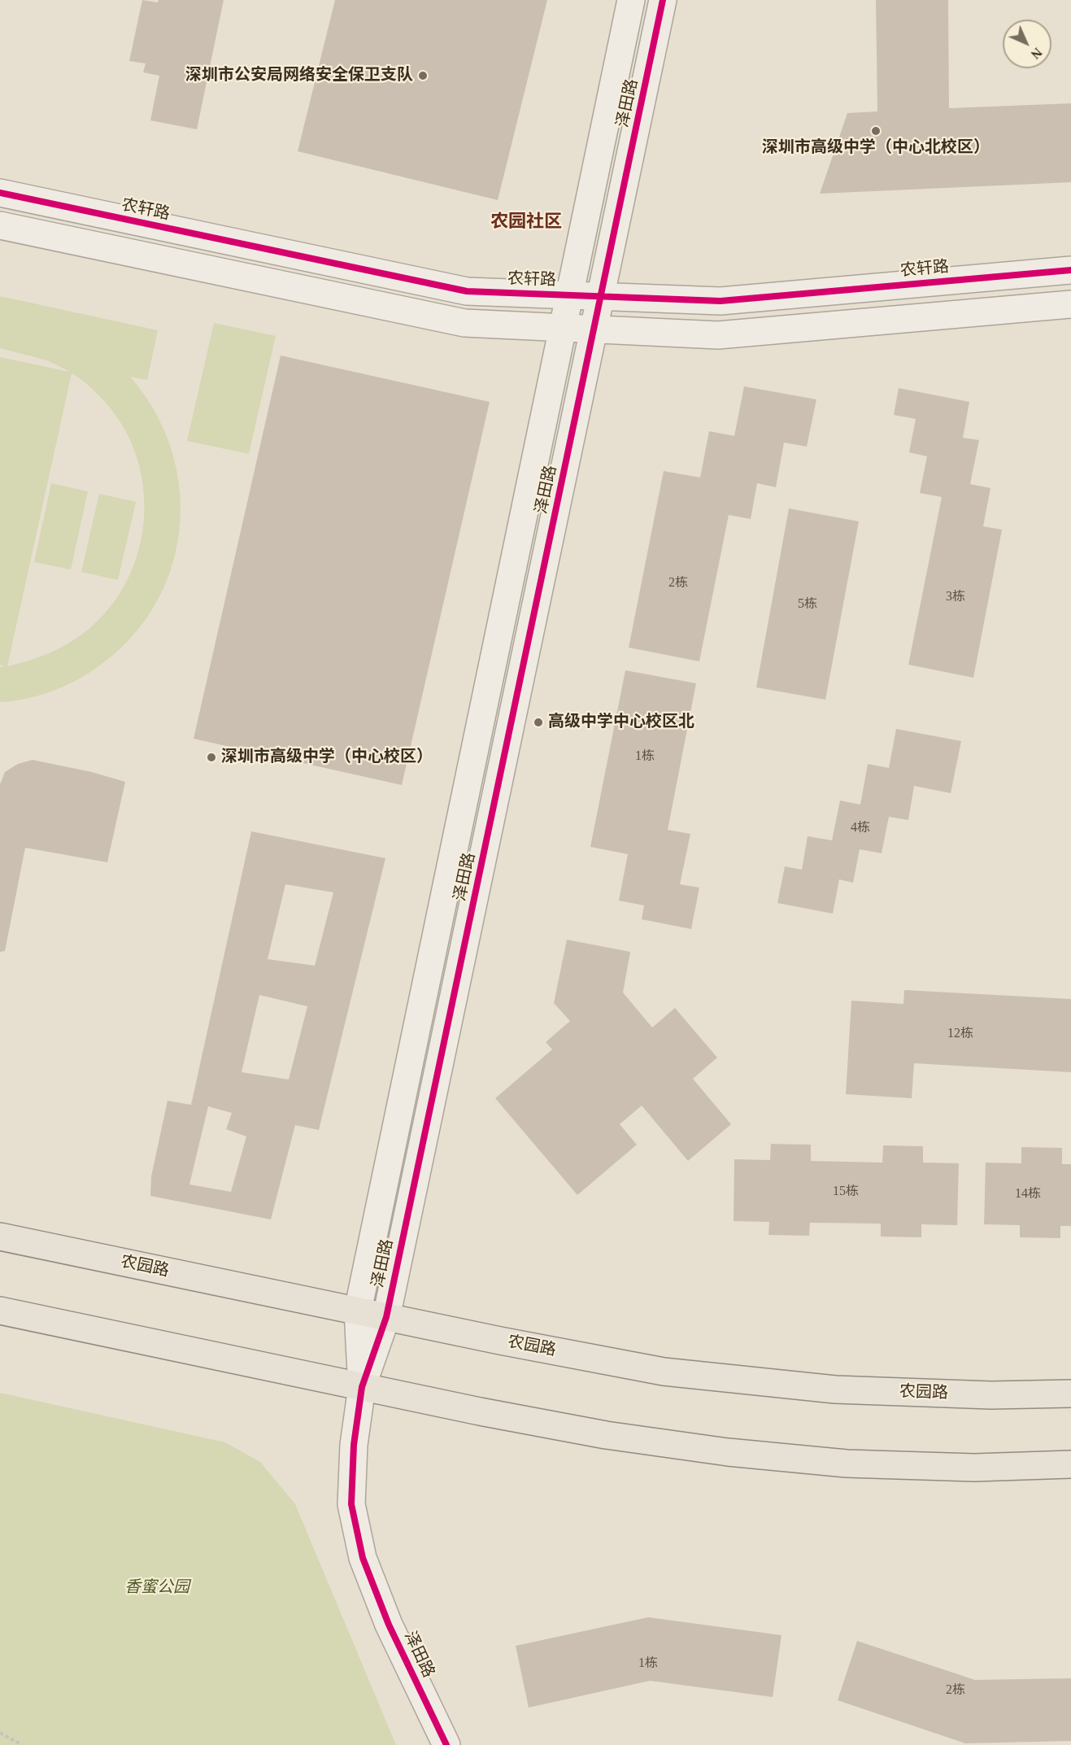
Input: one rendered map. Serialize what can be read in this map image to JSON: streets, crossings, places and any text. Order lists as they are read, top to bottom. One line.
{"streets":{"main road":["农园路"],"street":["泽田路","农轩路"]},"crossings":[["泽田路","农轩路"],["泽田路","农园路"]],"districts":["农园社区"],"parks":["香蜜公园"],"places":["深圳市公安局网络安全保卫支队","深圳市高级中学（中心北校区）","高级中学中心校区北","深圳市高级中学（中心校区）"],"house_numbers":["2栋","3栋","5栋","1栋","4栋","12栋","15栋","14栋","1栋","2栋"],"north":"bottom right"}
